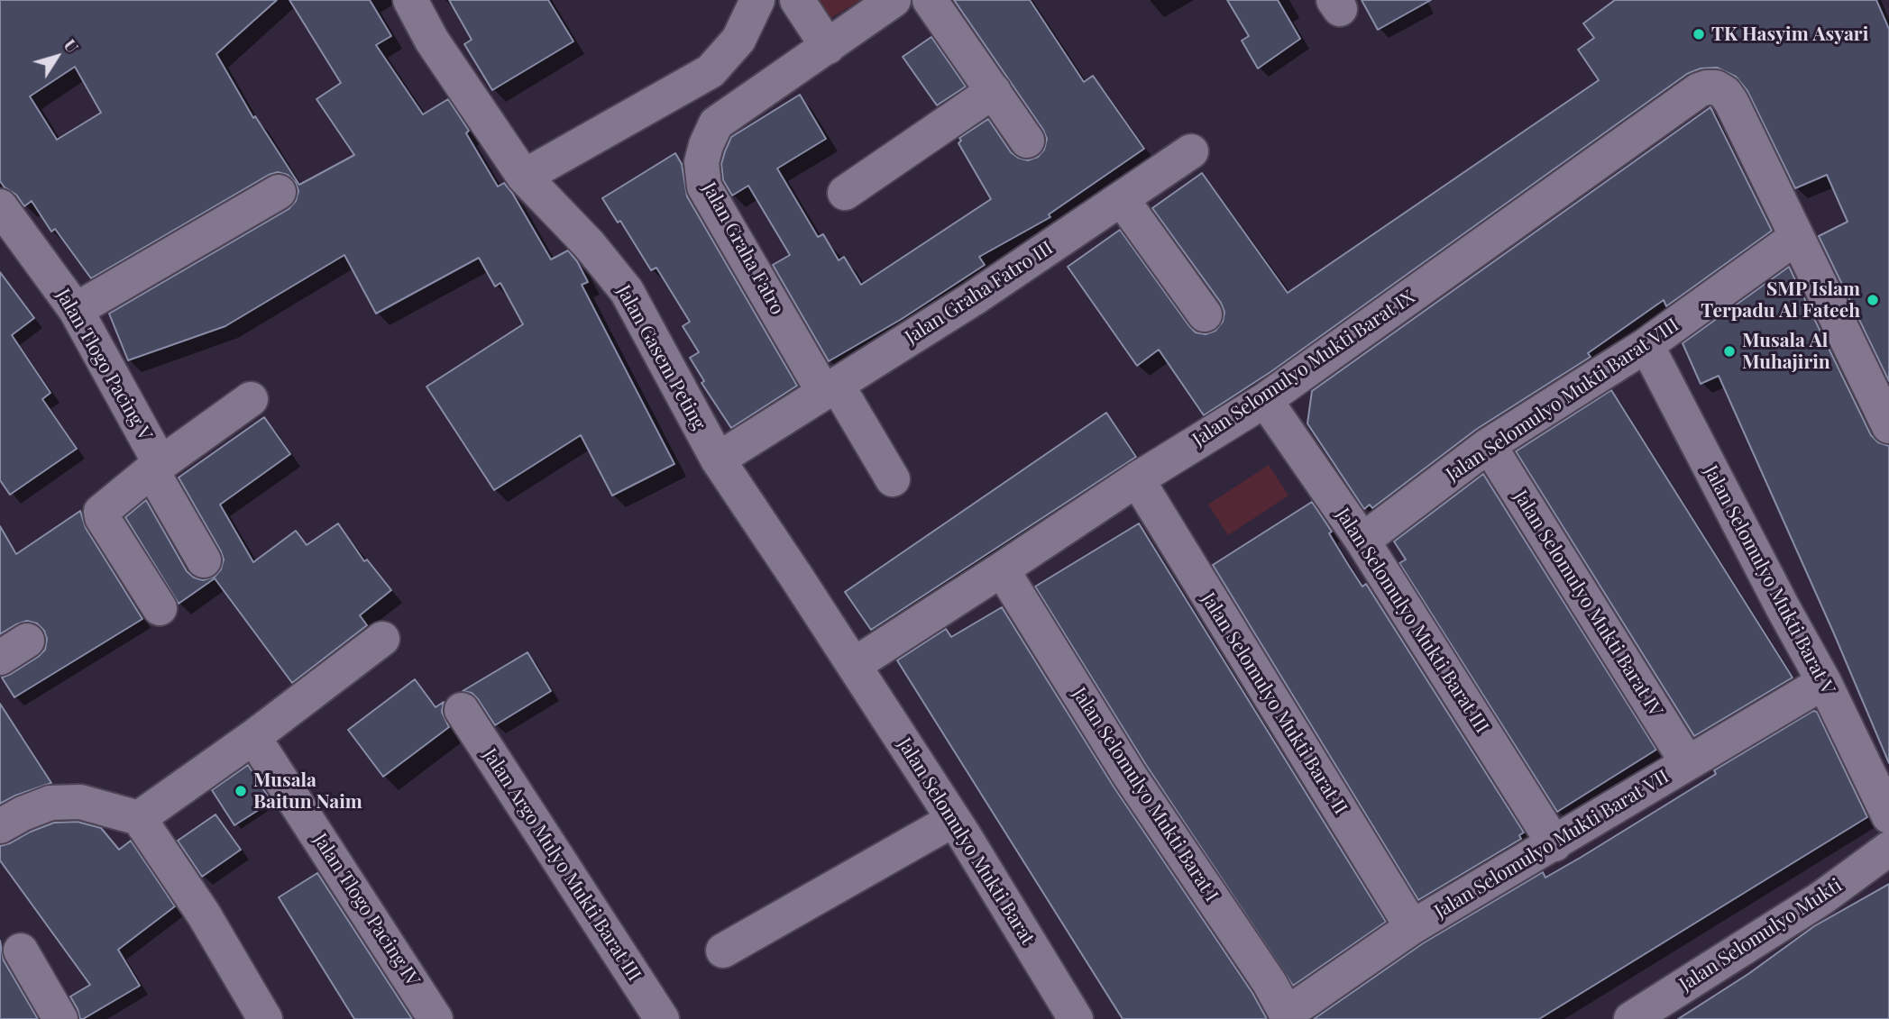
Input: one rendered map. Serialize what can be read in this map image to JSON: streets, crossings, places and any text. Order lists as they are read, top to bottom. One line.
{"streets":{"street":["Jalan Graha Fatro","Jalan Graha Fatro III","Jalan Gasem Peting","Jalan Tlogo Pacing V","Jalan Selomulyo Mukti Barat IX","Jalan Selomulyo Mukti Barat VIII","Jalan Selomulyo Mukti Barat V","Jalan Selomulyo Mukti Barat IV","Jalan Selomulyo Mukti Barat III","Jalan Selomulyo Mukti Barat II","Jalan Selomulyo Mukti Barat I","Jalan Selomulyo Mukti Barat","Jalan Selomulyo Mukti Barat VII","Jalan Argo Mulyo Mukti Barat III","Jalan Tlogo Pacing IV","Jalan Selomulyo Mukti"]},"crossings":[["Jalan Graha Fatro","Jalan Graha Fatro III"],["Jalan Graha Fatro III","Jalan Gasem Peting"],["Jalan Gasem Peting","Jalan Selomulyo Mukti Barat IX"],["Jalan Gasem Peting","Jalan Selomulyo Mukti Barat"],["Jalan Selomulyo Mukti Barat IX","Jalan Selomulyo Mukti Barat VIII"],["Jalan Selomulyo Mukti Barat IX","Jalan Selomulyo Mukti Barat III"],["Jalan Selomulyo Mukti Barat IX","Jalan Selomulyo Mukti Barat II"],["Jalan Selomulyo Mukti Barat IX","Jalan Selomulyo Mukti Barat I"],["Jalan Selomulyo Mukti Barat IX","Jalan Selomulyo Mukti Barat"],["Jalan Selomulyo Mukti Barat VIII","Jalan Selomulyo Mukti Barat V"],["Jalan Selomulyo Mukti Barat VIII","Jalan Selomulyo Mukti Barat IV"],["Jalan Selomulyo Mukti Barat VIII","Jalan Selomulyo Mukti Barat III"],["Jalan Selomulyo Mukti Barat V","Jalan Selomulyo Mukti Barat VII"],["Jalan Selomulyo Mukti Barat IV","Jalan Selomulyo Mukti Barat VII"],["Jalan Selomulyo Mukti Barat III","Jalan Selomulyo Mukti Barat VII"],["Jalan Selomulyo Mukti Barat II","Jalan Selomulyo Mukti Barat VII"],["Jalan Selomulyo Mukti Barat I","Jalan Selomulyo Mukti Barat VII"]],"places":["TK Hasyim Asyari","SMP Islam Terpadu Al Fateeh","Musala Al Muhajirin","Musala Baitun Naim"],"north":"top right"}
